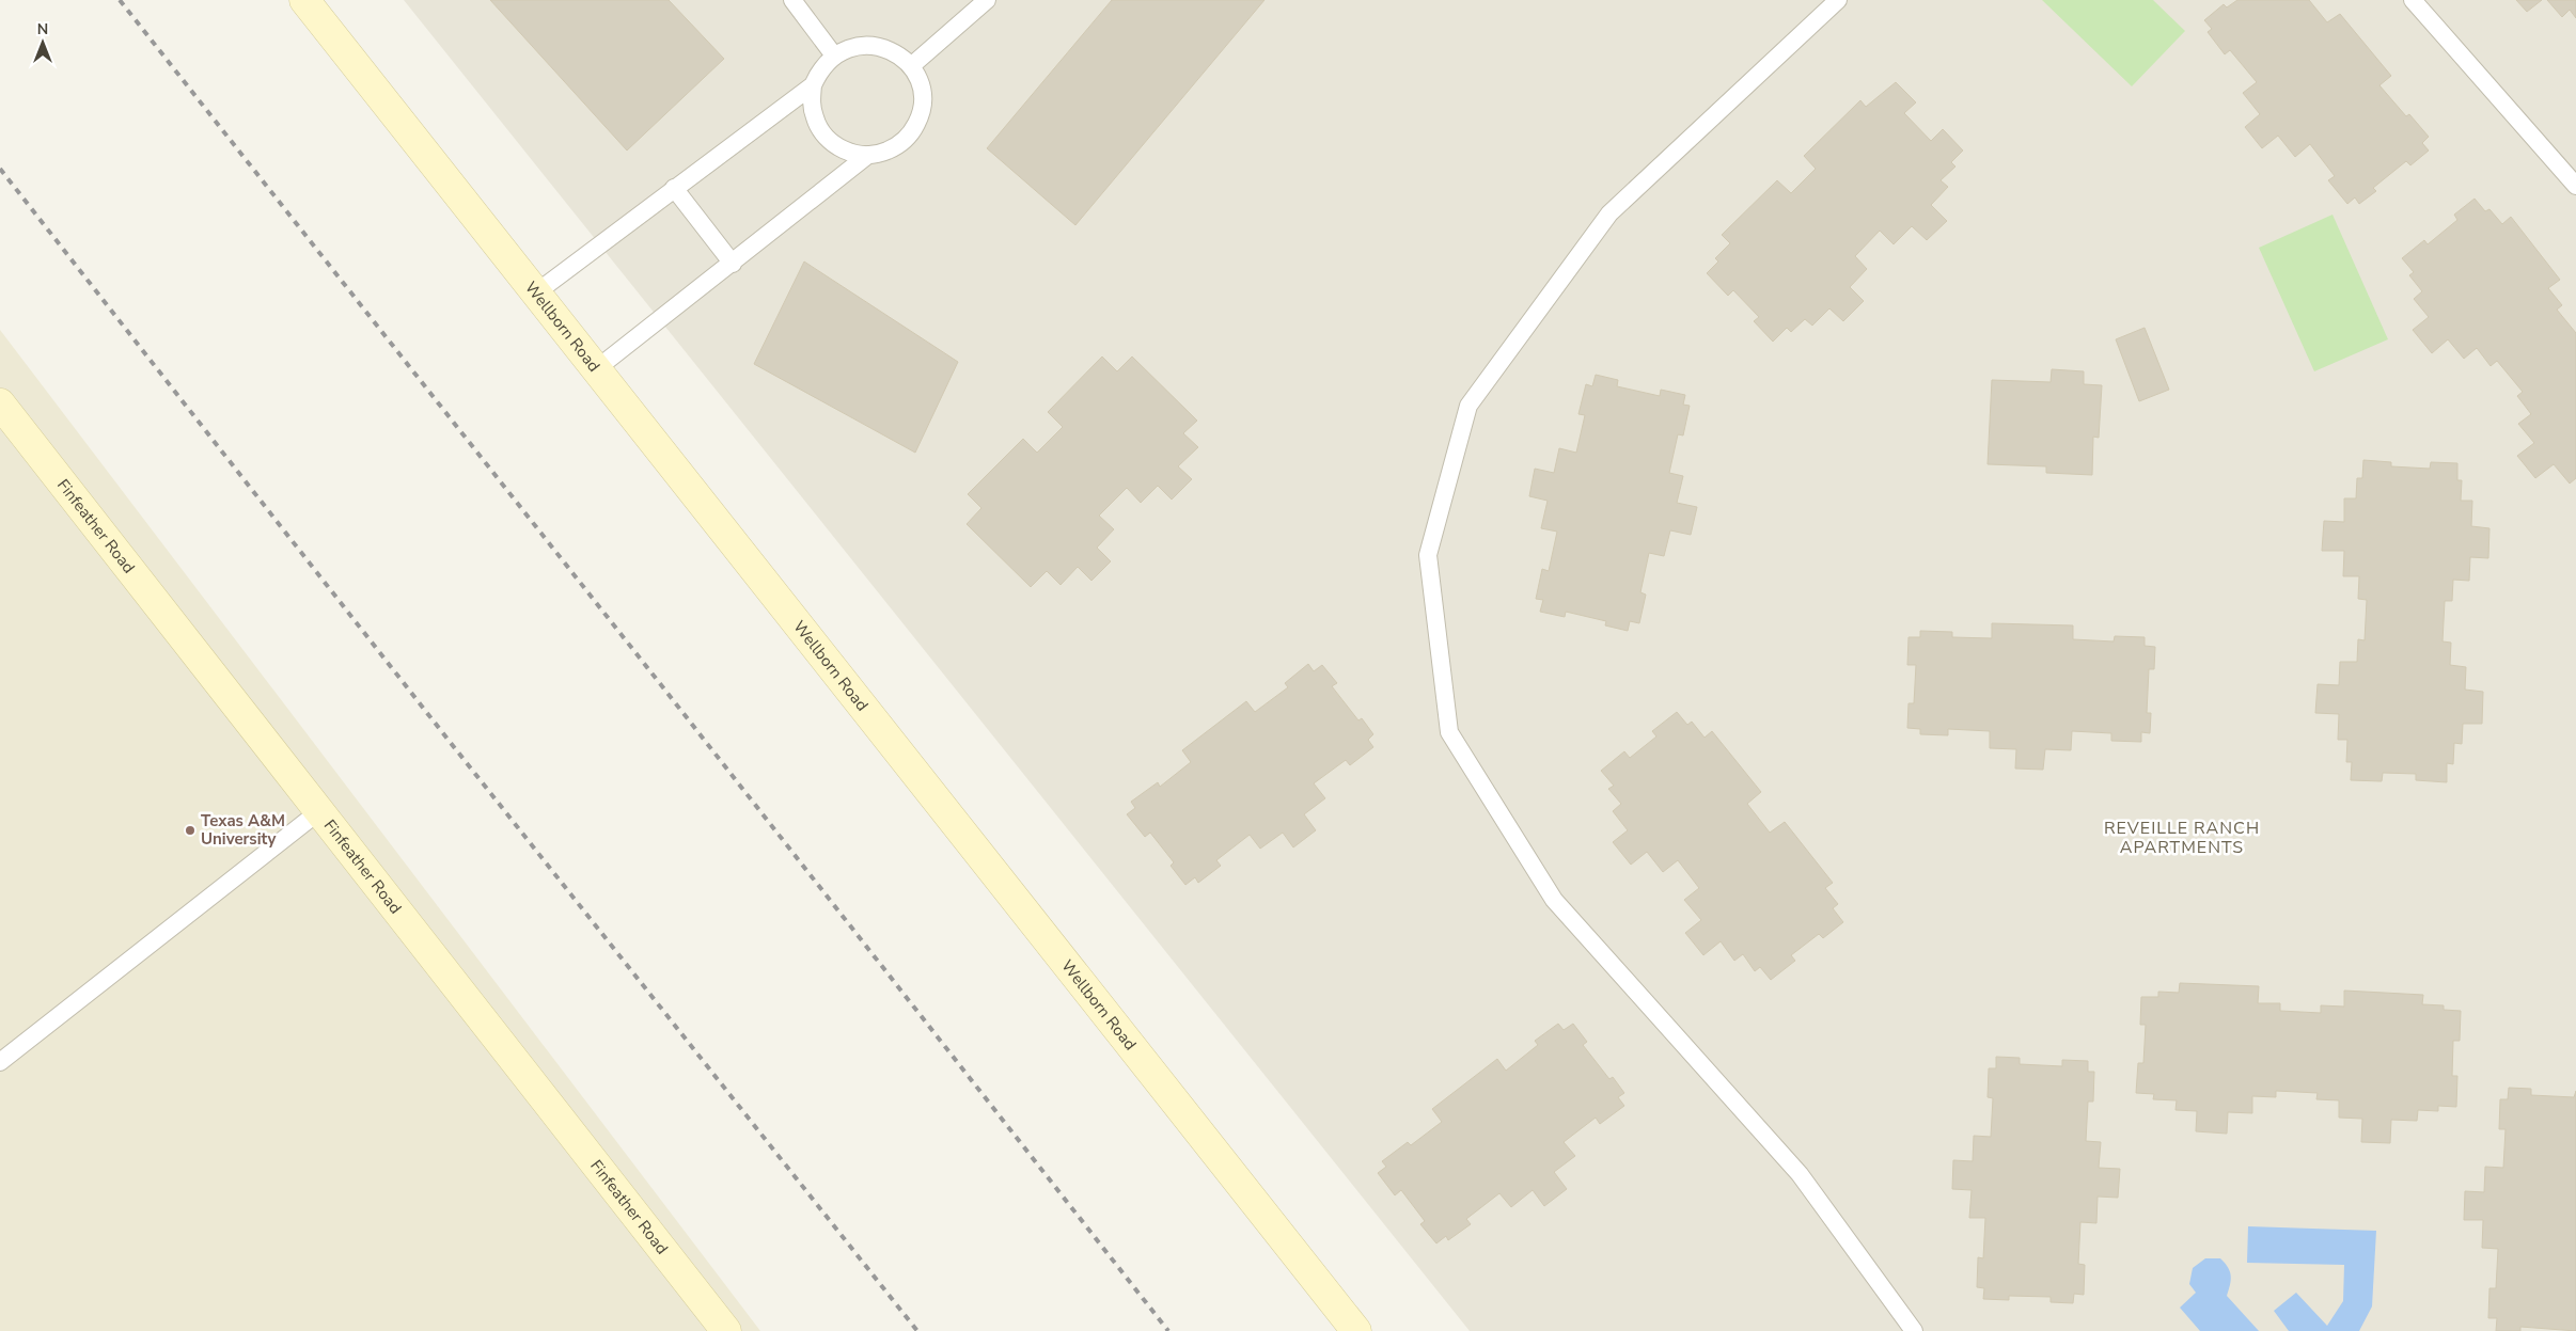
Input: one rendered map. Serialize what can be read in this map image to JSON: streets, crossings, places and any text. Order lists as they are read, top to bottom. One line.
{"streets":{"main road":["Wellborn Road","Finfeather Road"]},"districts":["REVEILLE RANCH APARTMENTS"],"places":["Texas A&M University"],"north":"top"}
